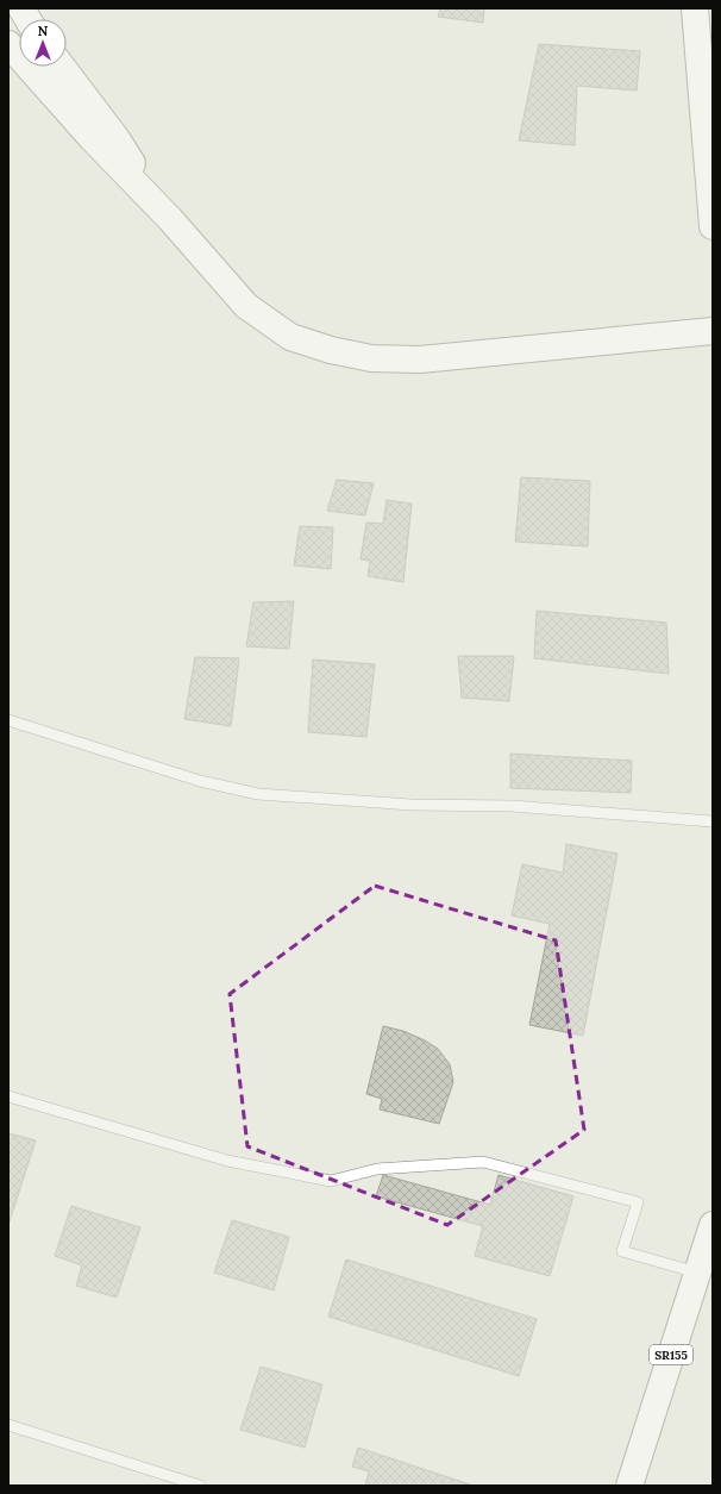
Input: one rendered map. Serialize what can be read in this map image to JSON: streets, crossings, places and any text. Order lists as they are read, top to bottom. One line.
{"streets":{"main road":["SR155"]},"north":"top"}
